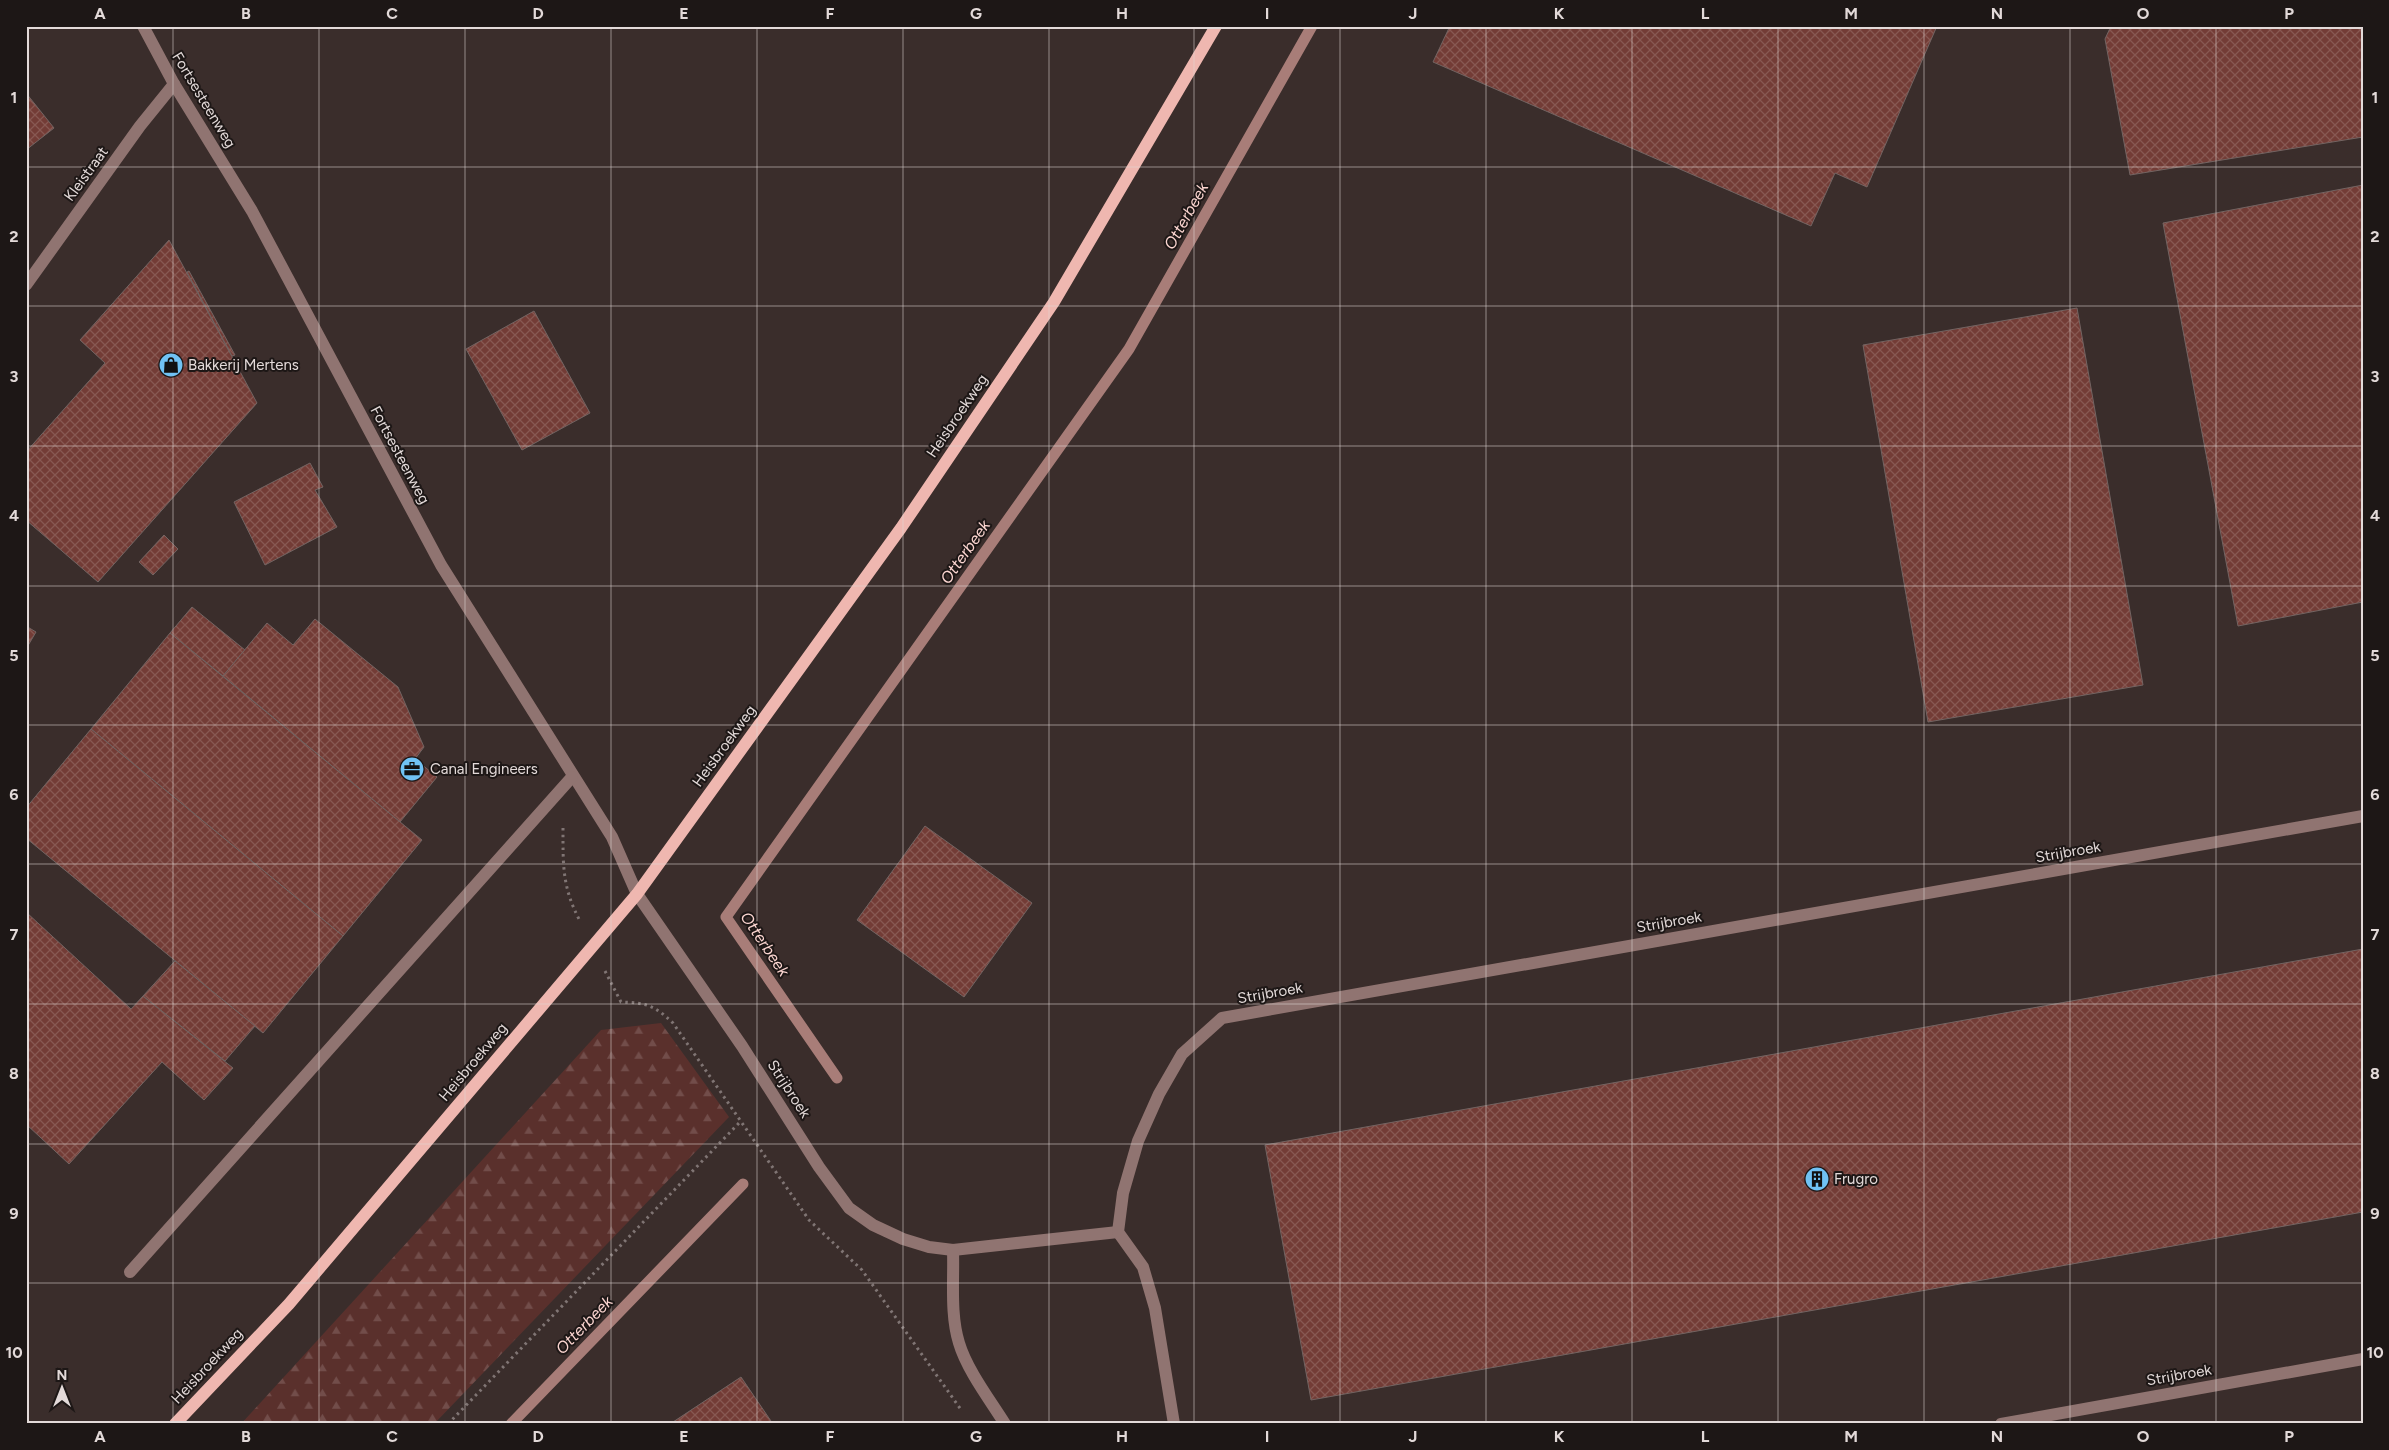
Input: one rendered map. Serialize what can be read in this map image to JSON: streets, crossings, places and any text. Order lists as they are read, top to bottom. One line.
{"streets":{"main road":["Heisbroekweg"],"street":["Fortsesteenweg","Kleistraat","Strijbroek"]},"crossings":[["Fortsesteenweg","Kleistraat"],["Fortsesteenweg","Heisbroekweg"],["Fortsesteenweg","Strijbroek"],["Heisbroekweg","Strijbroek"]],"water":["Otterbeek"],"places":{"shop":["Bakkerij Mertens"],"office":["Canal Engineers"],"building":["Frugro"]},"north":"top","grid":{"columns":["A","B","C","D","E","F","G","H","I","J","K","L","M","N","O","P"],"rows":["1","2","3","4","5","6","7","8","9","10"]}}
